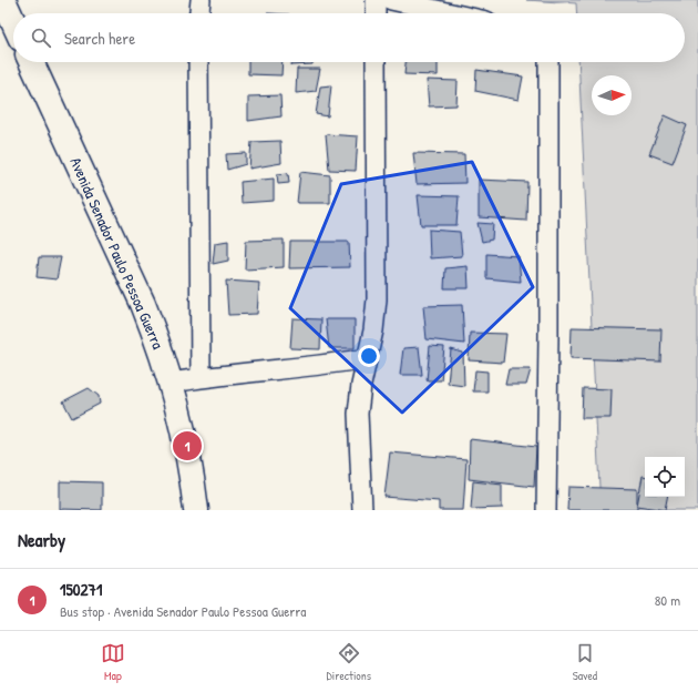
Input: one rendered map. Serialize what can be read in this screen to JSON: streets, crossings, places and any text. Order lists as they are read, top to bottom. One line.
{"streets":{"main road":["Avenida Senador Paulo Pessoa Guerra"]},"north":"right","page":{"search":"Search here","pins":"1","heading":"Nearby","list":[{"mark":"1","name":"150271","note":"Bus stop · Avenida Senador Paulo Pessoa Guerra","value":"80 m"}],"nav":["Map","Directions","Saved"]}}
